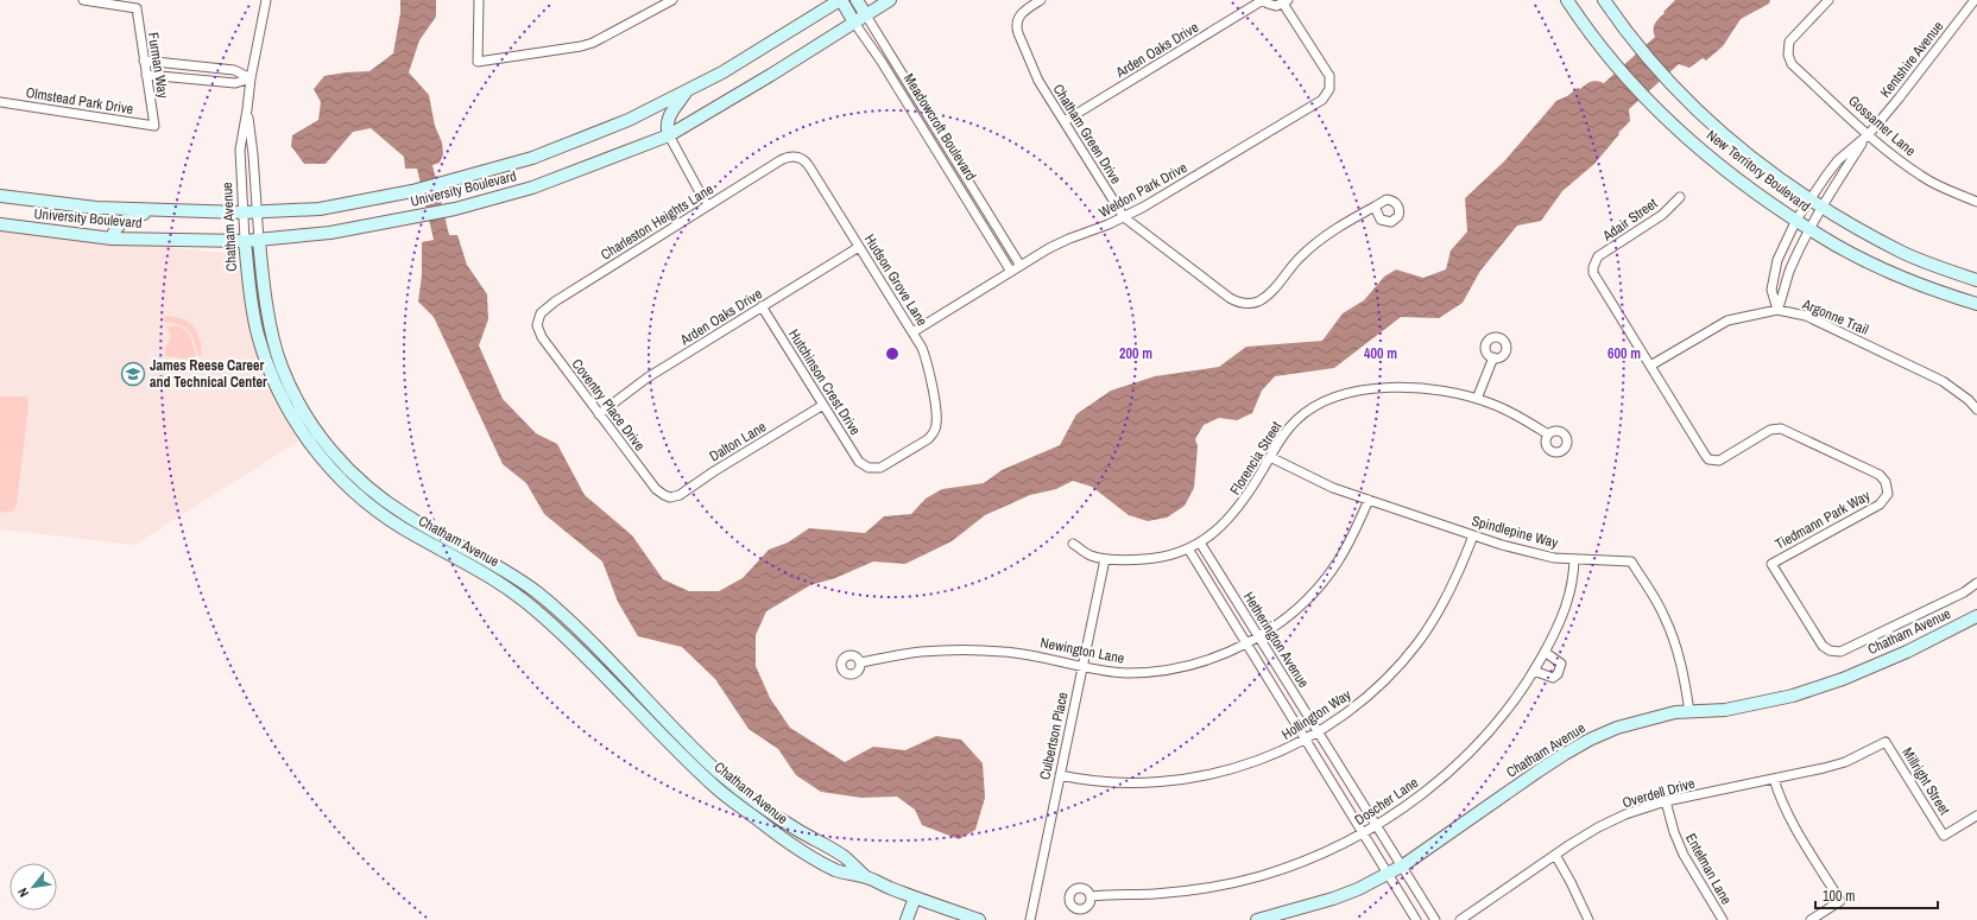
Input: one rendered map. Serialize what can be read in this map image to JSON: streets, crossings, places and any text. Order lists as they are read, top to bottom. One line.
{"streets":{"main road":["Meadowcroft Boulevard","New Territory Boulevard","University Boulevard","Chatham Avenue"],"street":["Arden Oaks Drive","Kentshire Avenue","Furman Way","Olmstead Park Drive","Gossamer Lane","Chatham Green Drive","Weldon Park Drive","Adair Street","Charleston Heights Lane","Hudson Grove Lane","Argonne Trail","Hutchinson Crest Drive","Coventry Place Drive","Dalton Lane","Florencia Street","Tiedmann Park Way","Spindlepine Way","Hetherington Avenue","Newington Lane","Hollington Way","Culbertson Place","Millright Street","Overdell Drive","Doscher Lane","Entelman Lane"]},"crossings":[["Arden Oaks Drive","Chatham Green Drive"],["Arden Oaks Drive","Hudson Grove Lane"],["Arden Oaks Drive","Hutchinson Crest Drive"],["Arden Oaks Drive","Coventry Place Drive"],["Kentshire Avenue","Gossamer Lane"],["Kentshire Avenue","New Territory Boulevard"],["Kentshire Avenue","Argonne Trail"],["Furman Way","Olmstead Park Drive"],["Meadowcroft Boulevard","University Boulevard"],["Meadowcroft Boulevard","Weldon Park Drive"],["Chatham Green Drive","Weldon Park Drive"],["University Boulevard","Chatham Avenue"],["Weldon Park Drive","Hudson Grove Lane"],["Adair Street","Tiedmann Park Way"],["Charleston Heights Lane","Hudson Grove Lane"],["Charleston Heights Lane","Coventry Place Drive"],["Chatham Avenue","Spindlepine Way"],["Chatham Avenue","Hetherington Avenue"],["Hudson Grove Lane","Hutchinson Crest Drive"],["Argonne Trail","Tiedmann Park Way"],["Hutchinson Crest Drive","Dalton Lane"],["Coventry Place Drive","Dalton Lane"],["Florencia Street","Spindlepine Way"],["Florencia Street","Hetherington Avenue"],["Florencia Street","Culbertson Place"],["Spindlepine Way","Newington Lane"],["Spindlepine Way","Hollington Way"],["Spindlepine Way","Doscher Lane"],["Hetherington Avenue","Newington Lane"],["Hetherington Avenue","Hollington Way"],["Hetherington Avenue","Doscher Lane"],["Newington Lane","Culbertson Place"],["Hollington Way","Culbertson Place"],["Millright Street","Overdell Drive"],["Overdell Drive","Entelman Lane"]],"places":{"school or university":["James Reese Career and Technical Center"]},"scale_bar":"100 m","north":"bottom left","rings":["200 m","400 m","600 m"]}
